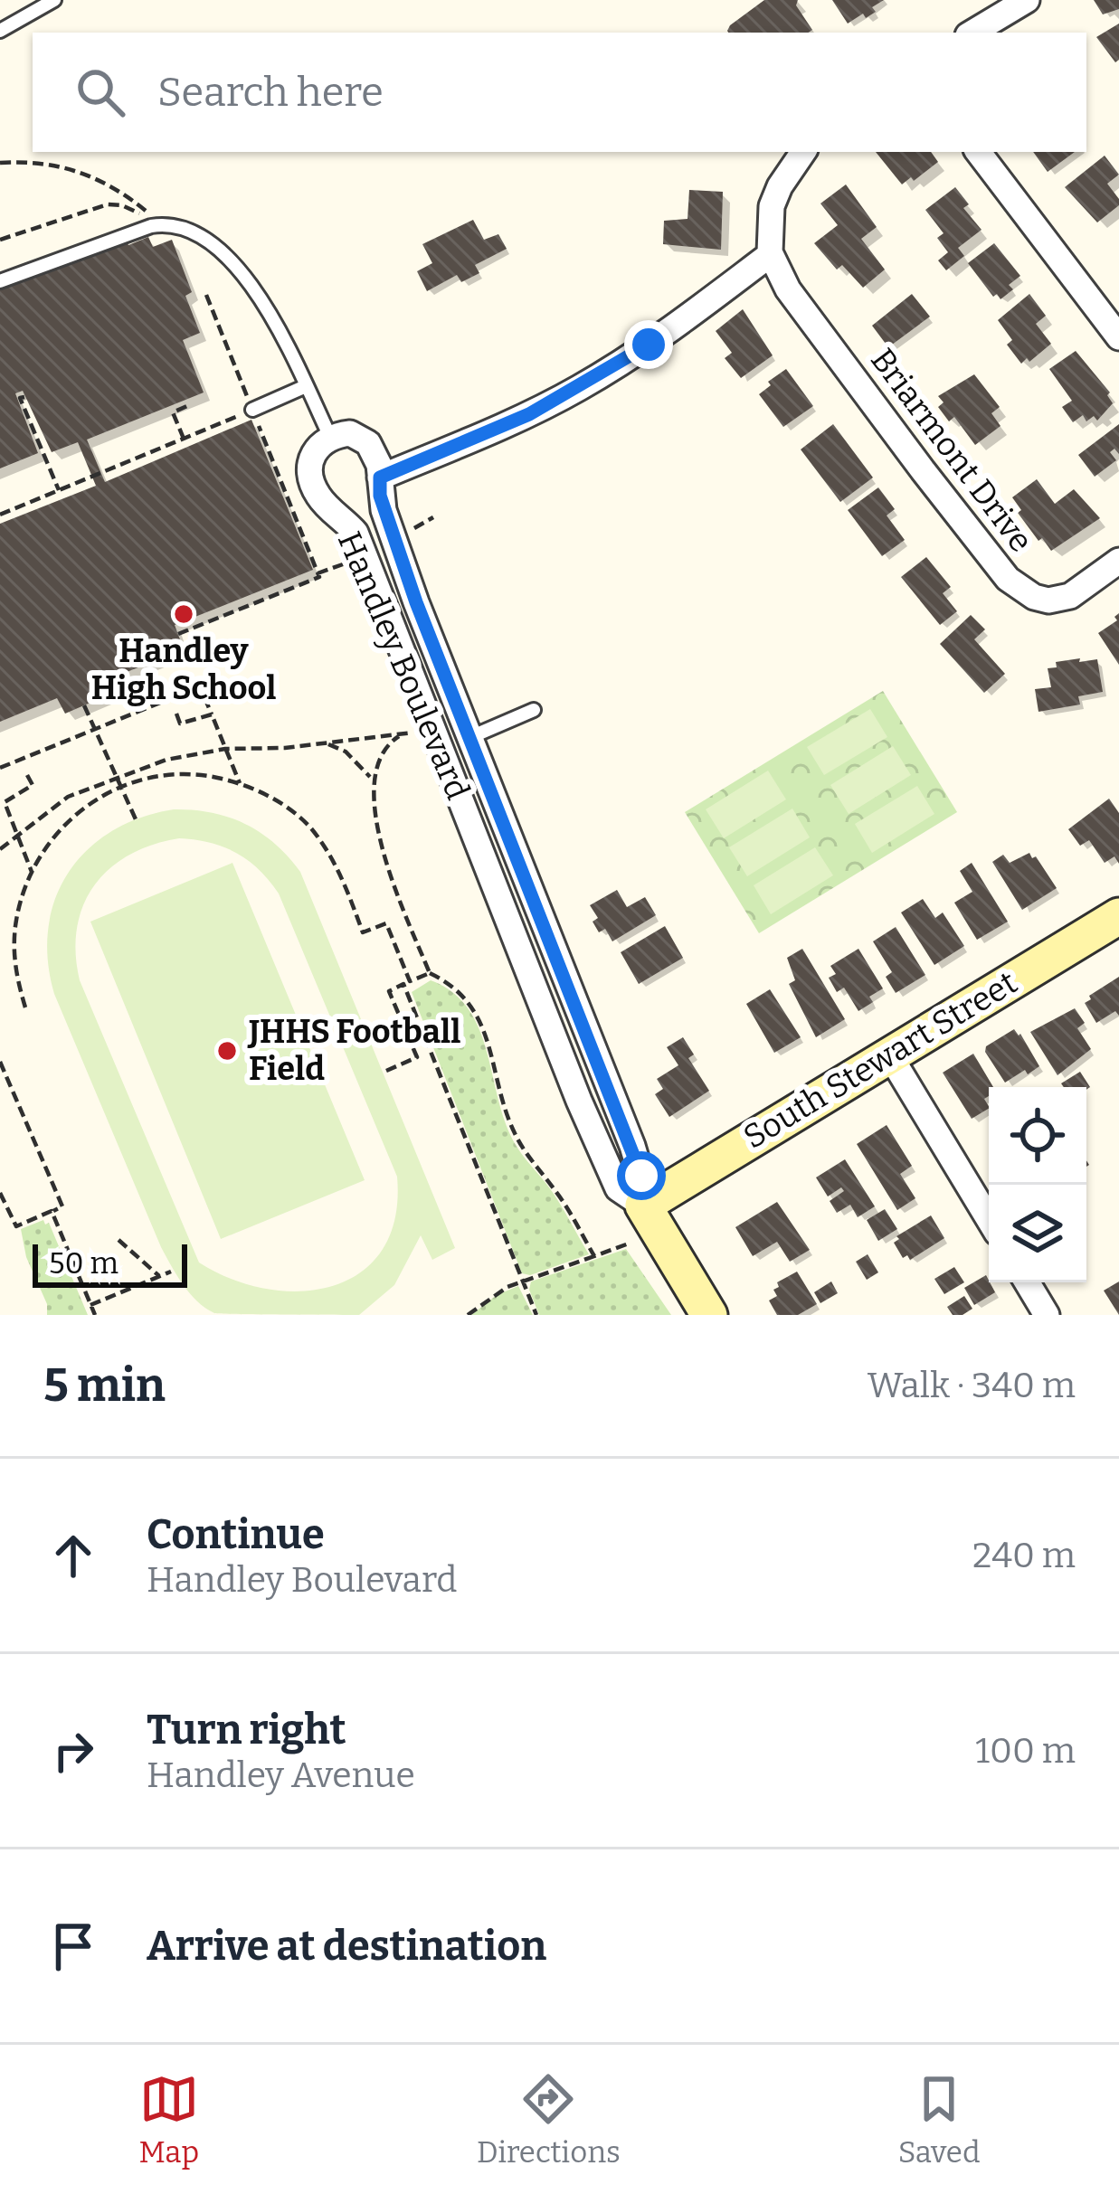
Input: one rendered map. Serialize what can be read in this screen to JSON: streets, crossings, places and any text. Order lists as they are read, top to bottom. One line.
{"streets":{"street":["Briarmont Drive","Handley Boulevard","South Stewart Street"]},"crossings":[["Handley Boulevard","South Stewart Street"]],"places":["Handley High School","JHHS Football Field"],"scale_bar":"50 m","page":{"search":"Search here","scale":"50 m","heading":["5 min","Walk · 340 m"],"list":[["Continue","Handley Boulevard","240 m"],["Turn right","Handley Avenue","100 m"],"Arrive at destination"],"nav":["Map","Directions","Saved"]}}
